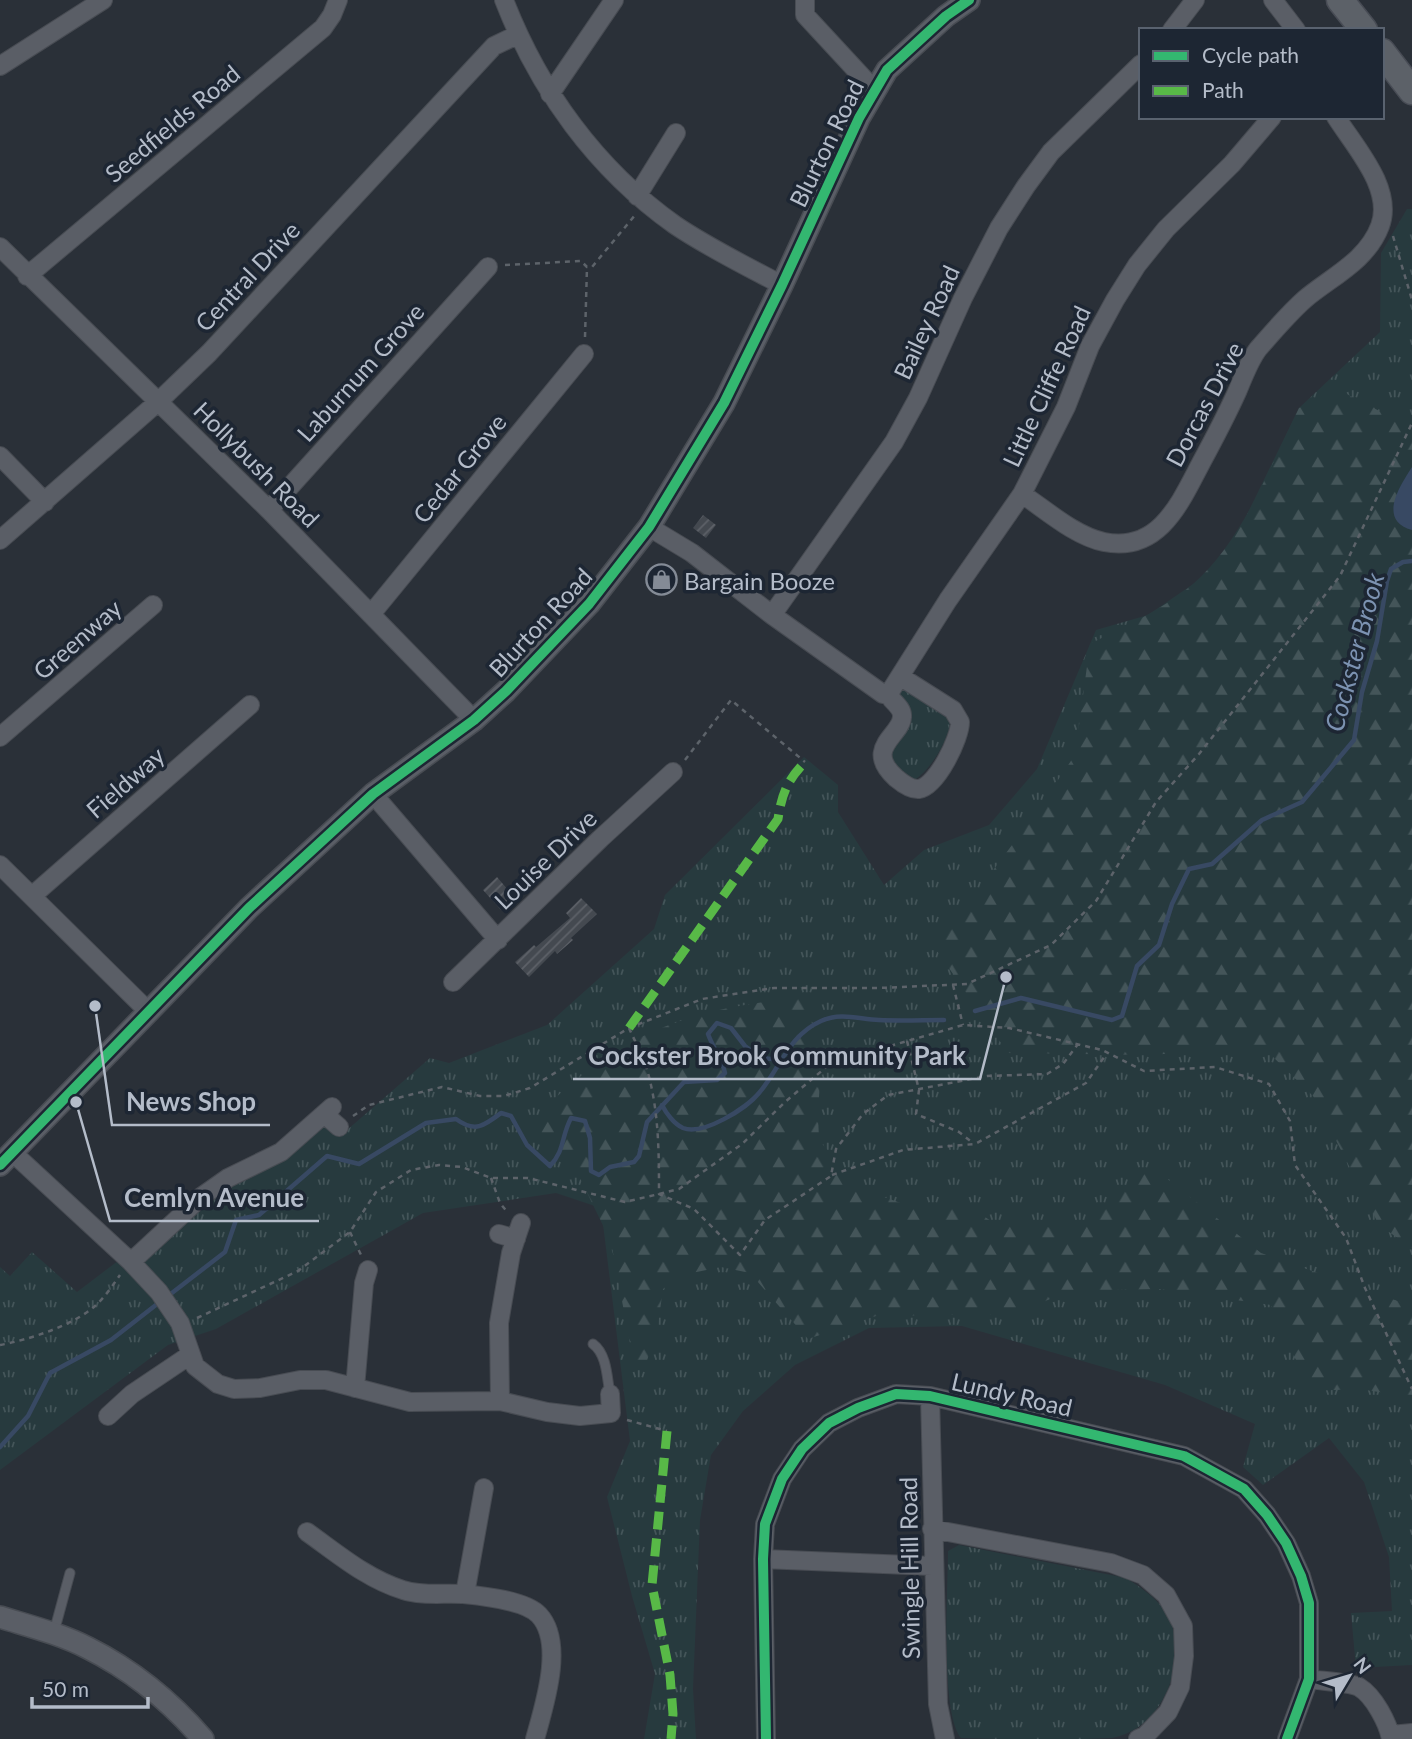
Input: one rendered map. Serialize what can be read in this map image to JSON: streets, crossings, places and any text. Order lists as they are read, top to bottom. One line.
{"streets":{"street":["Seedfields Road","Blurton Road","Central Drive","Bailey Road","Laburnum Grove","Little Cliffe Road","Dorcas Drive","Hollybush Road","Cedar Grove","Greenway","Fieldway","Louise Drive","Lundy Road","Swingle Hill Road"]},"crossings":[["Seedfields Road","Hollybush Road"],["Blurton Road","Hollybush Road"],["Central Drive","Hollybush Road"],["Laburnum Grove","Hollybush Road"],["Little Cliffe Road","Dorcas Drive"],["Hollybush Road","Cedar Grove"],["Lundy Road","Swingle Hill Road"]],"water":["Cockster Brook"],"places":{"shop":["Bargain Booze"],"other":["Cockster Brook Community Park","News Shop","Cemlyn Avenue"]},"legend":["Cycle path","Path"],"scale_bar":"50 m","north":"top right"}
